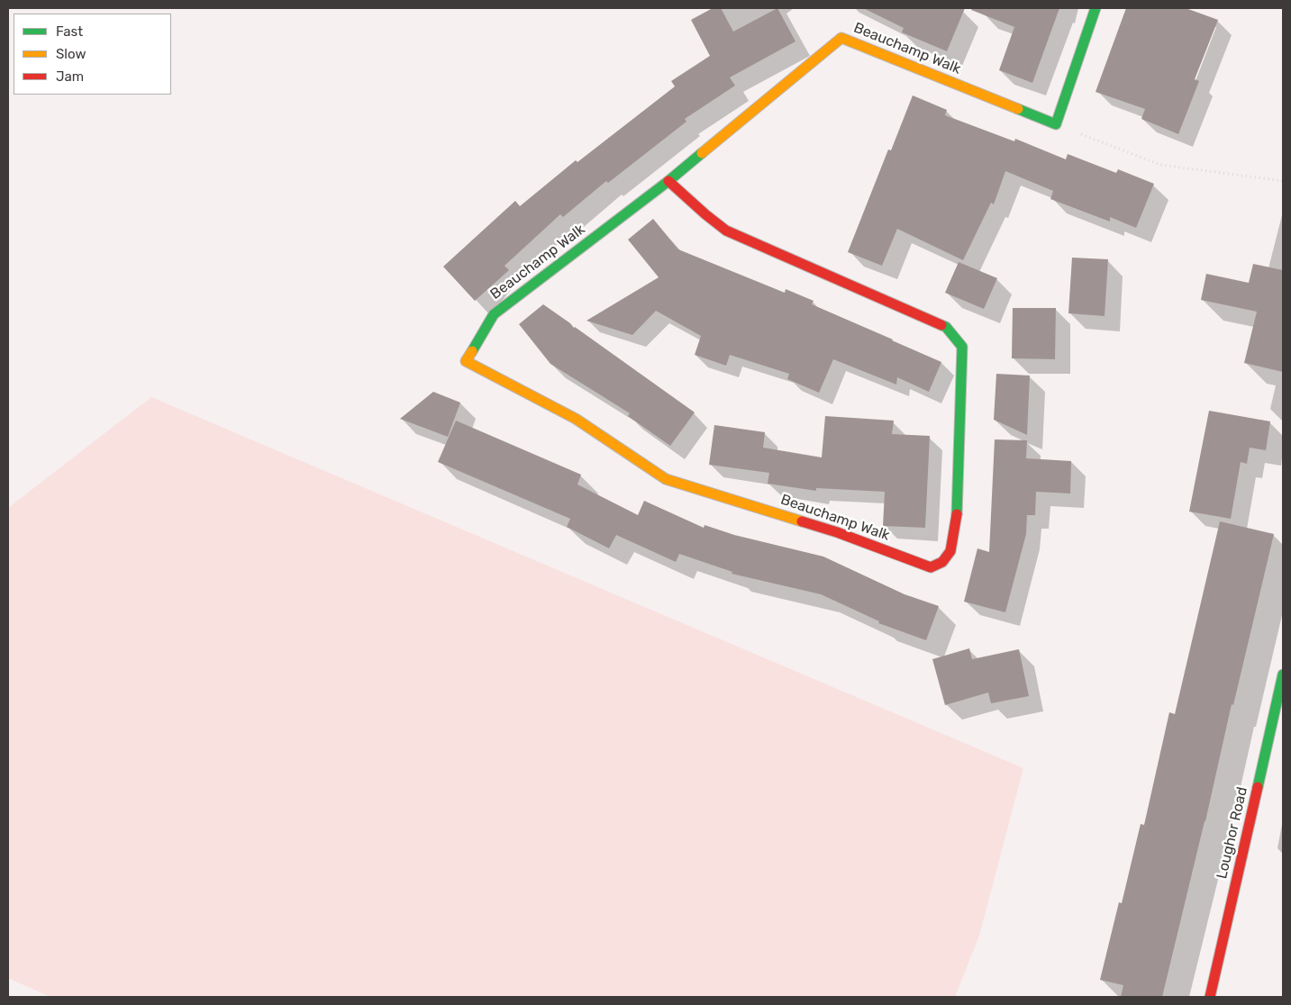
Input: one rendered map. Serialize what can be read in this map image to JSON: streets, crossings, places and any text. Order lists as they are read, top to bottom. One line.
{"streets":{"street":["Beauchamp Walk","Loughor Road"]},"legend":["Fast","Slow","Jam"]}
